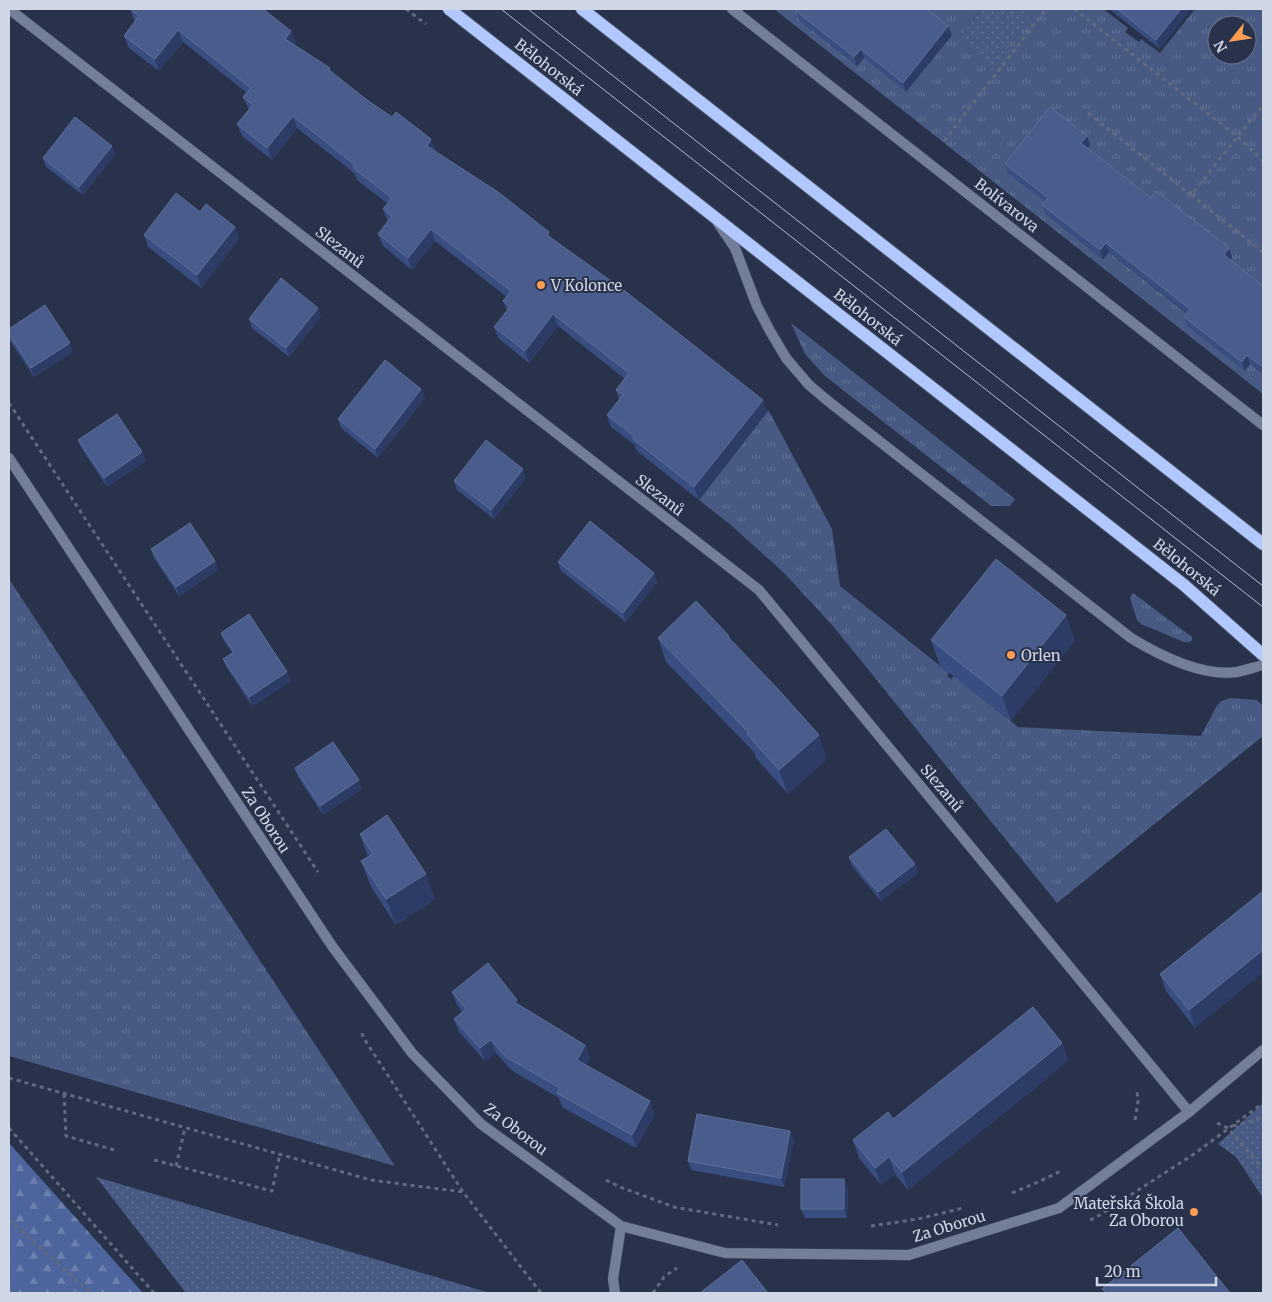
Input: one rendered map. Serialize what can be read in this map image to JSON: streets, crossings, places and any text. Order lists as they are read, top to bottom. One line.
{"streets":{"main road":["Bělohorská"],"street":["Bolívarova","Slezanů","Za Oborou"]},"crossings":[["Slezanů","Za Oborou"]],"places":["V Kolonce","Orlen","Mateřská Škola Za Oborou"],"scale_bar":"20 m","north":"bottom left"}
